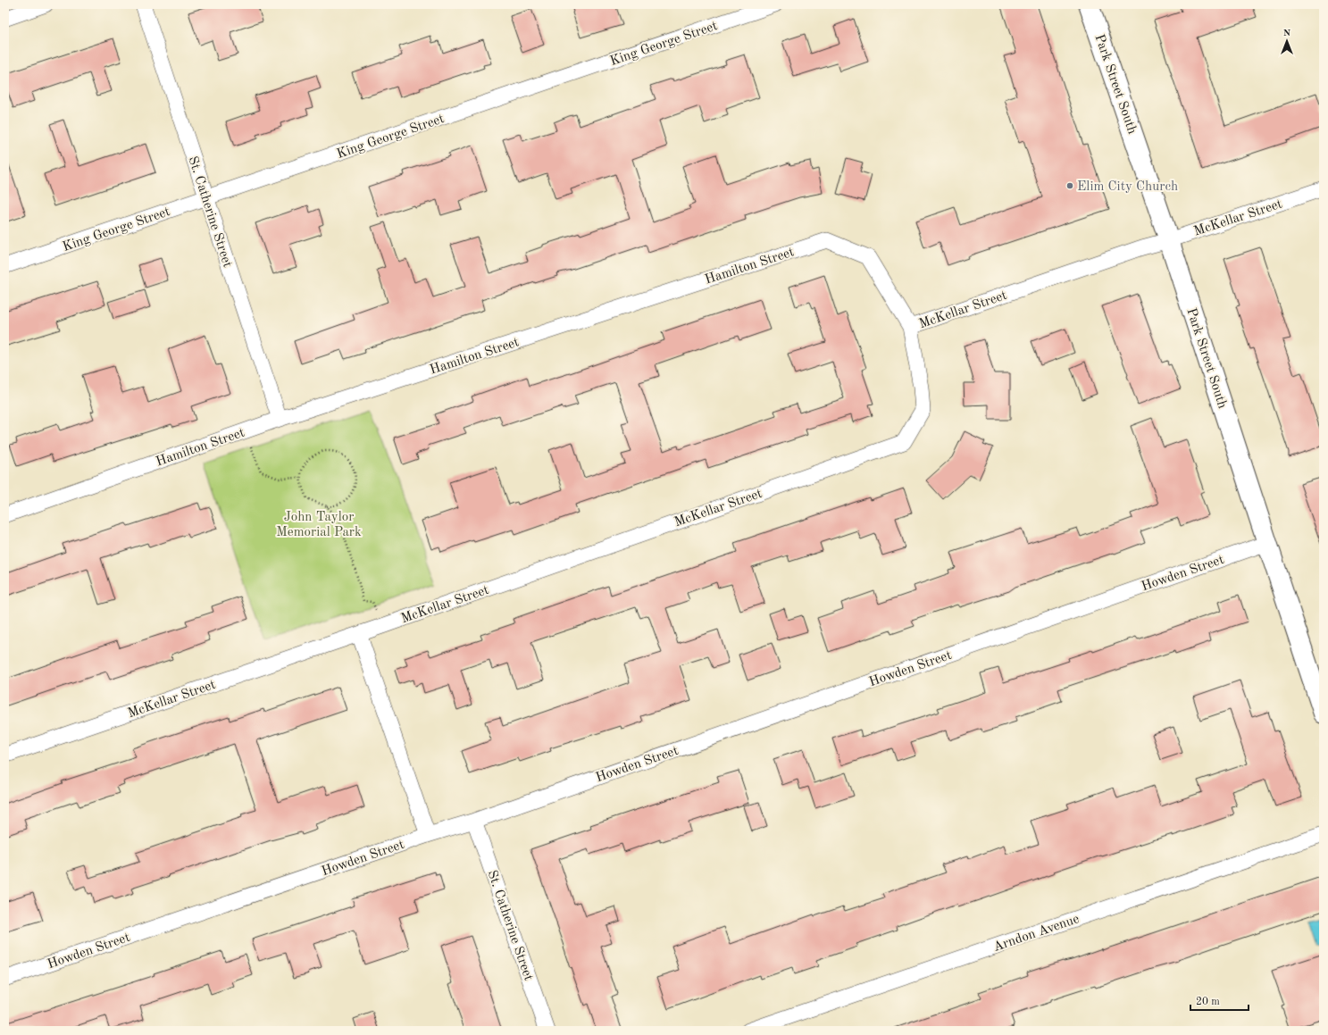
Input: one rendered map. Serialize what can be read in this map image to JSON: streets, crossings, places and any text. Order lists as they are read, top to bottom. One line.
{"streets":{"street":["King George Street","Park Street South","St. Catherine Street","McKellar Street","Hamilton Street","Howden Street","Arndon Avenue"]},"crossings":[["King George Street","St. Catherine Street"],["Park Street South","McKellar Street"],["Park Street South","Howden Street"],["St. Catherine Street","Hamilton Street"],["St. Catherine Street","Howden Street"],["McKellar Street","Hamilton Street"]],"parks":["John Taylor Memorial Park"],"places":["Elim City Church"],"scale_bar":"20 m","north":"top"}
